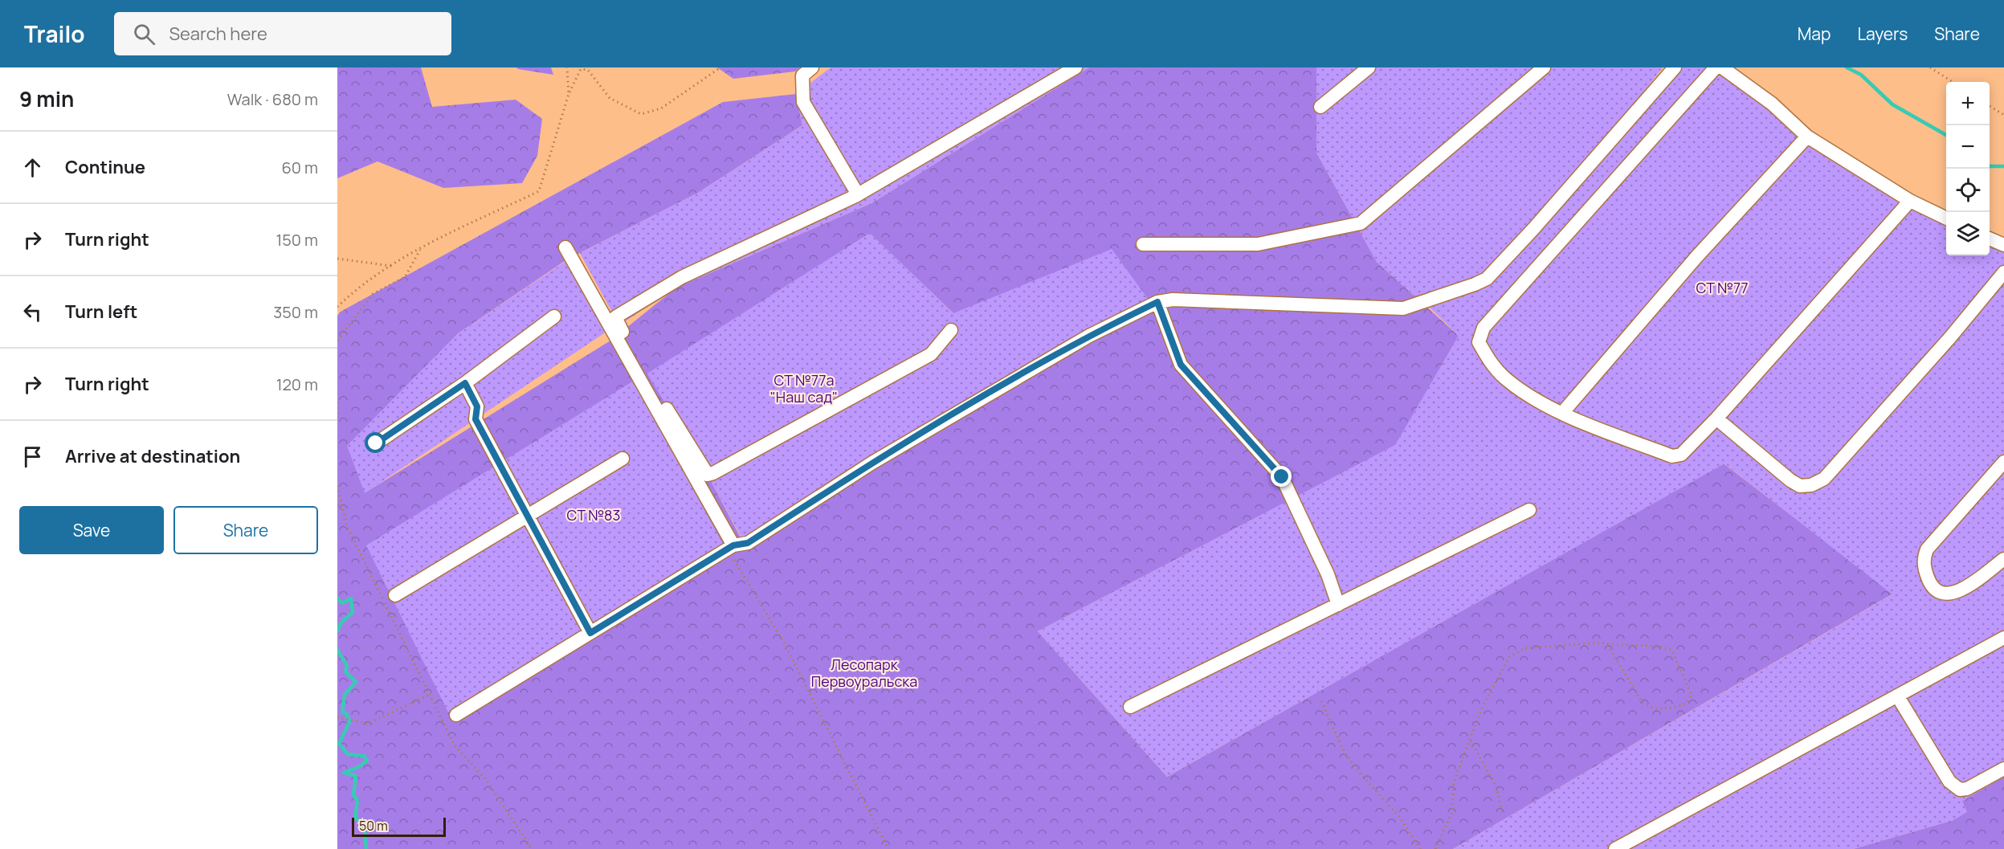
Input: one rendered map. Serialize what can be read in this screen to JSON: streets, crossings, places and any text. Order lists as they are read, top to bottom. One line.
{"parks":["СТ №77","СТ №77а \"Наш сад\"","СТ №83","Лесопарк Первоуральска"],"scale_bar":"50 m","page":{"header":"Trailo","search":"Search here","nav":["Map","Layers","Share"],"heading":["9 min","Walk · 680 m"],"map_buttons":["+","−"],"list":[["Continue","60 m"],["Turn right","150 m"],["Turn left","350 m"],["Turn right","120 m"],"Arrive at destination"],"buttons":["Save","Share"],"scale":"50 m"}}
